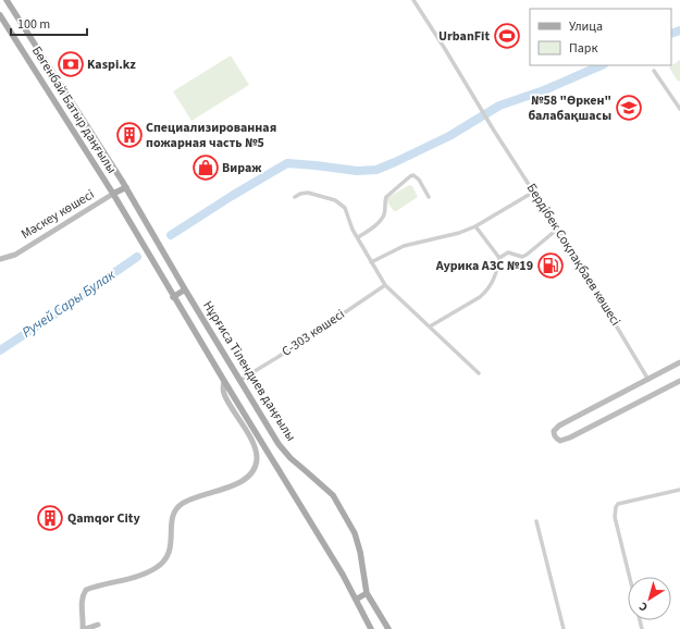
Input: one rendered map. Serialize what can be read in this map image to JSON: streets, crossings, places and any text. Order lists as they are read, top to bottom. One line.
{"streets":{"main road":["Бөгенбай Батыр даңғылы","Мәскеу көшесі","Нұрғиса Тілендиев даңғылы"],"street":["Бердібек Соқпақбаев көшесі","С-303 көшесі"]},"crossings":[["Бөгенбай Батыр даңғылы","Мәскеу көшесі"],["Бөгенбай Батыр даңғылы","Нұрғиса Тілендиев даңғылы"],["Мәскеу көшесі","Нұрғиса Тілендиев даңғылы"],["С-303 көшесі","Нұрғиса Тілендиев даңғылы"]],"water":["Ручей Сары Булак"],"places":{"sports":["UrbanFit"],"bank":["Kaspi.kz"],"school or university":["№58 \"Өркен\" балабақшасы"],"building":["Специализированная пожарная часть №5","Qamqor City"],"shop":["Вираж"],"fuel station":["Аурика АЗС №19"]},"legend":["Улица","Парк"],"scale_bar":"100 m","north":"bottom left"}
